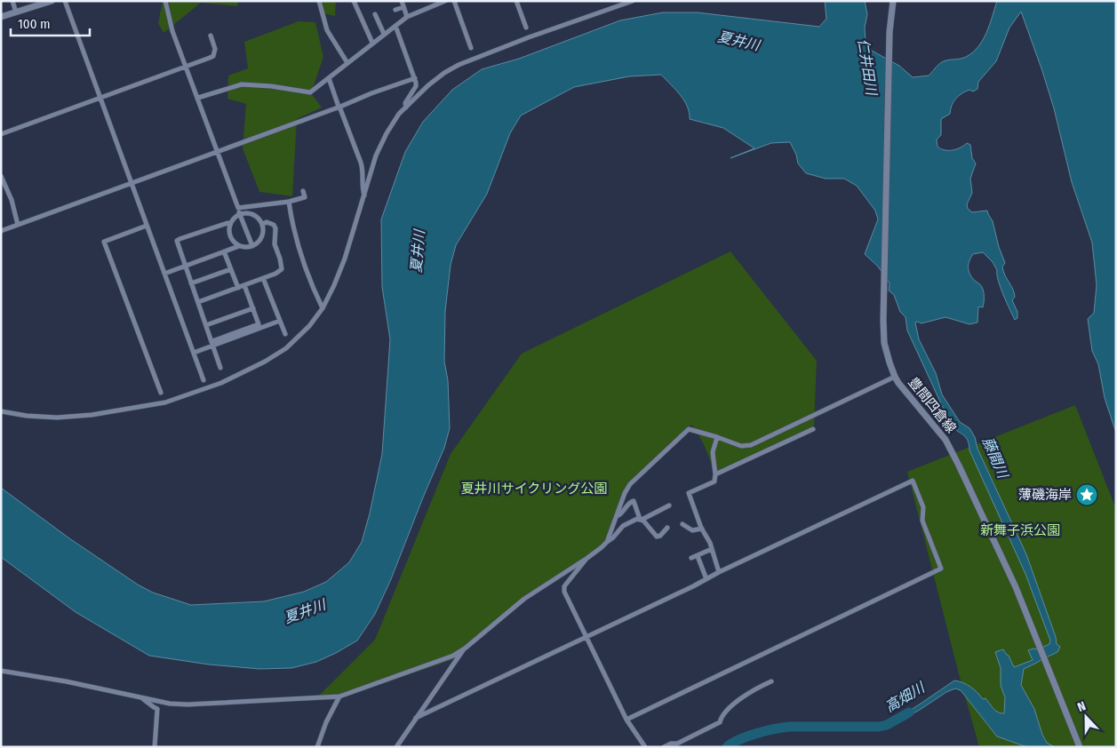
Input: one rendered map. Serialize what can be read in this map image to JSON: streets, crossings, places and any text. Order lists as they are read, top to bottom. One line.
{"streets":{"main road":["豊間四倉線"]},"water":["夏井川","仁井田川","藤間川","高畑川"],"parks":["夏井川サイクリング公園","新舞子浜公園"],"places":{"place":["薄磯海岸"]},"scale_bar":"100 m","north":"top"}
